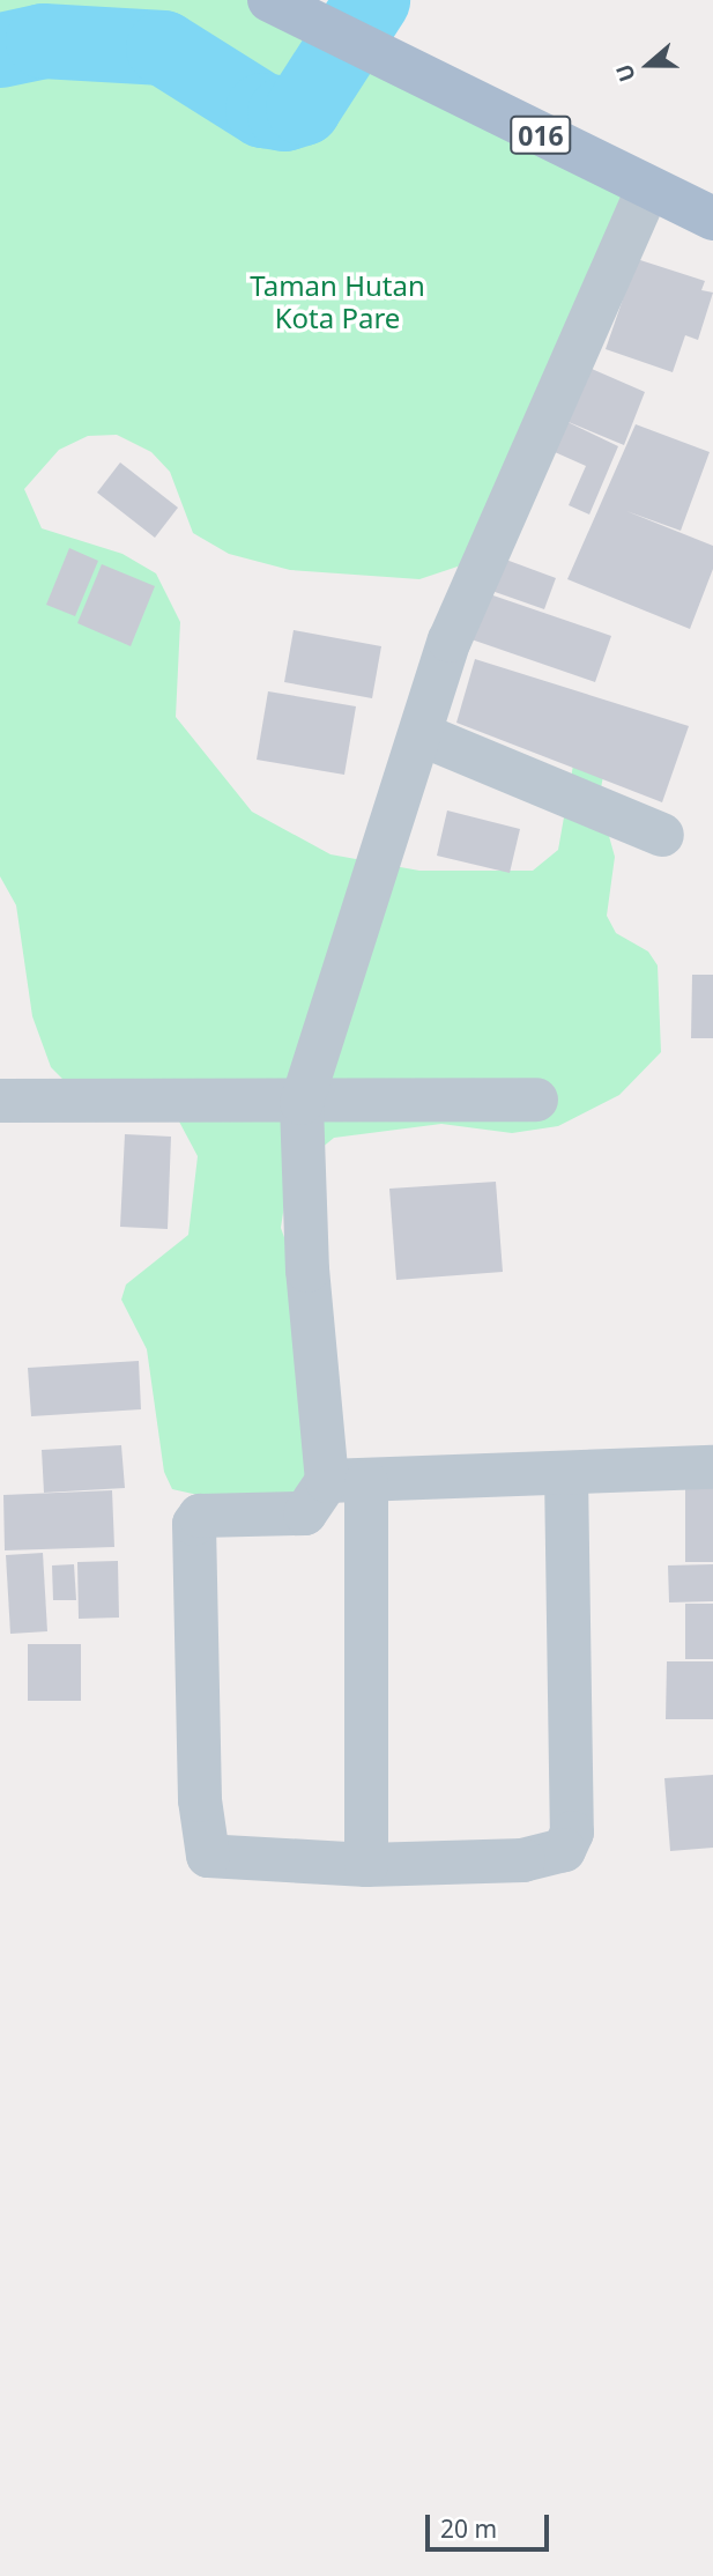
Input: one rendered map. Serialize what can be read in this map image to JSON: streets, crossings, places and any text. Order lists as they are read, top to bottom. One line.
{"streets":{"main road":["016"]},"parks":["Taman Hutan Kota Pare"],"scale_bar":"20 m","north":"left"}
